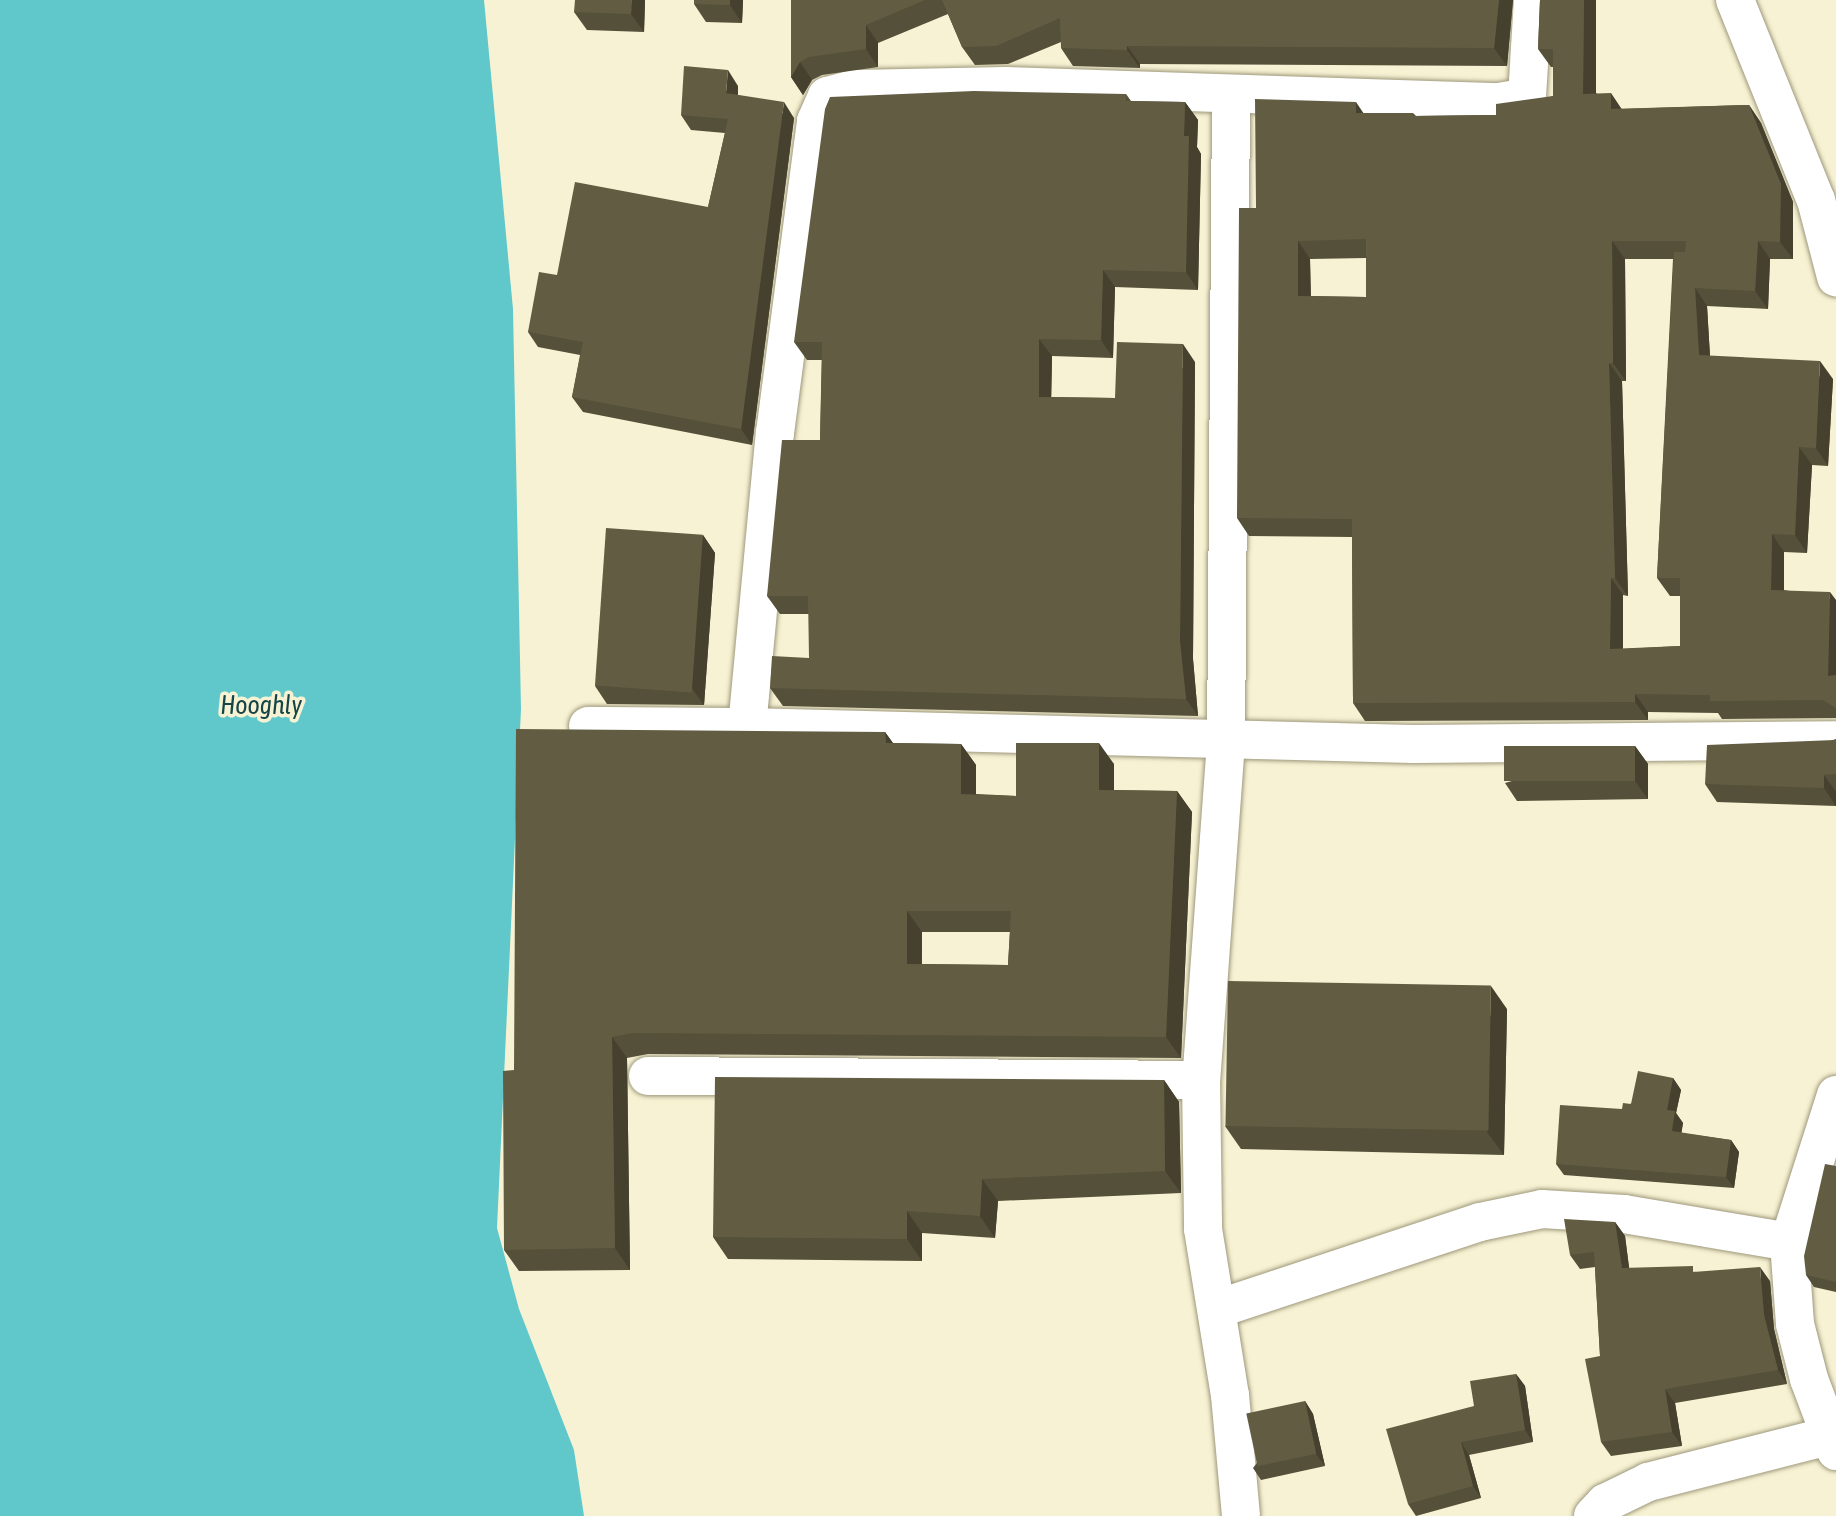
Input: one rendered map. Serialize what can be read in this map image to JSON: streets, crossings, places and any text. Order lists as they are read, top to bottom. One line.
{"water":["Hooghly"]}
